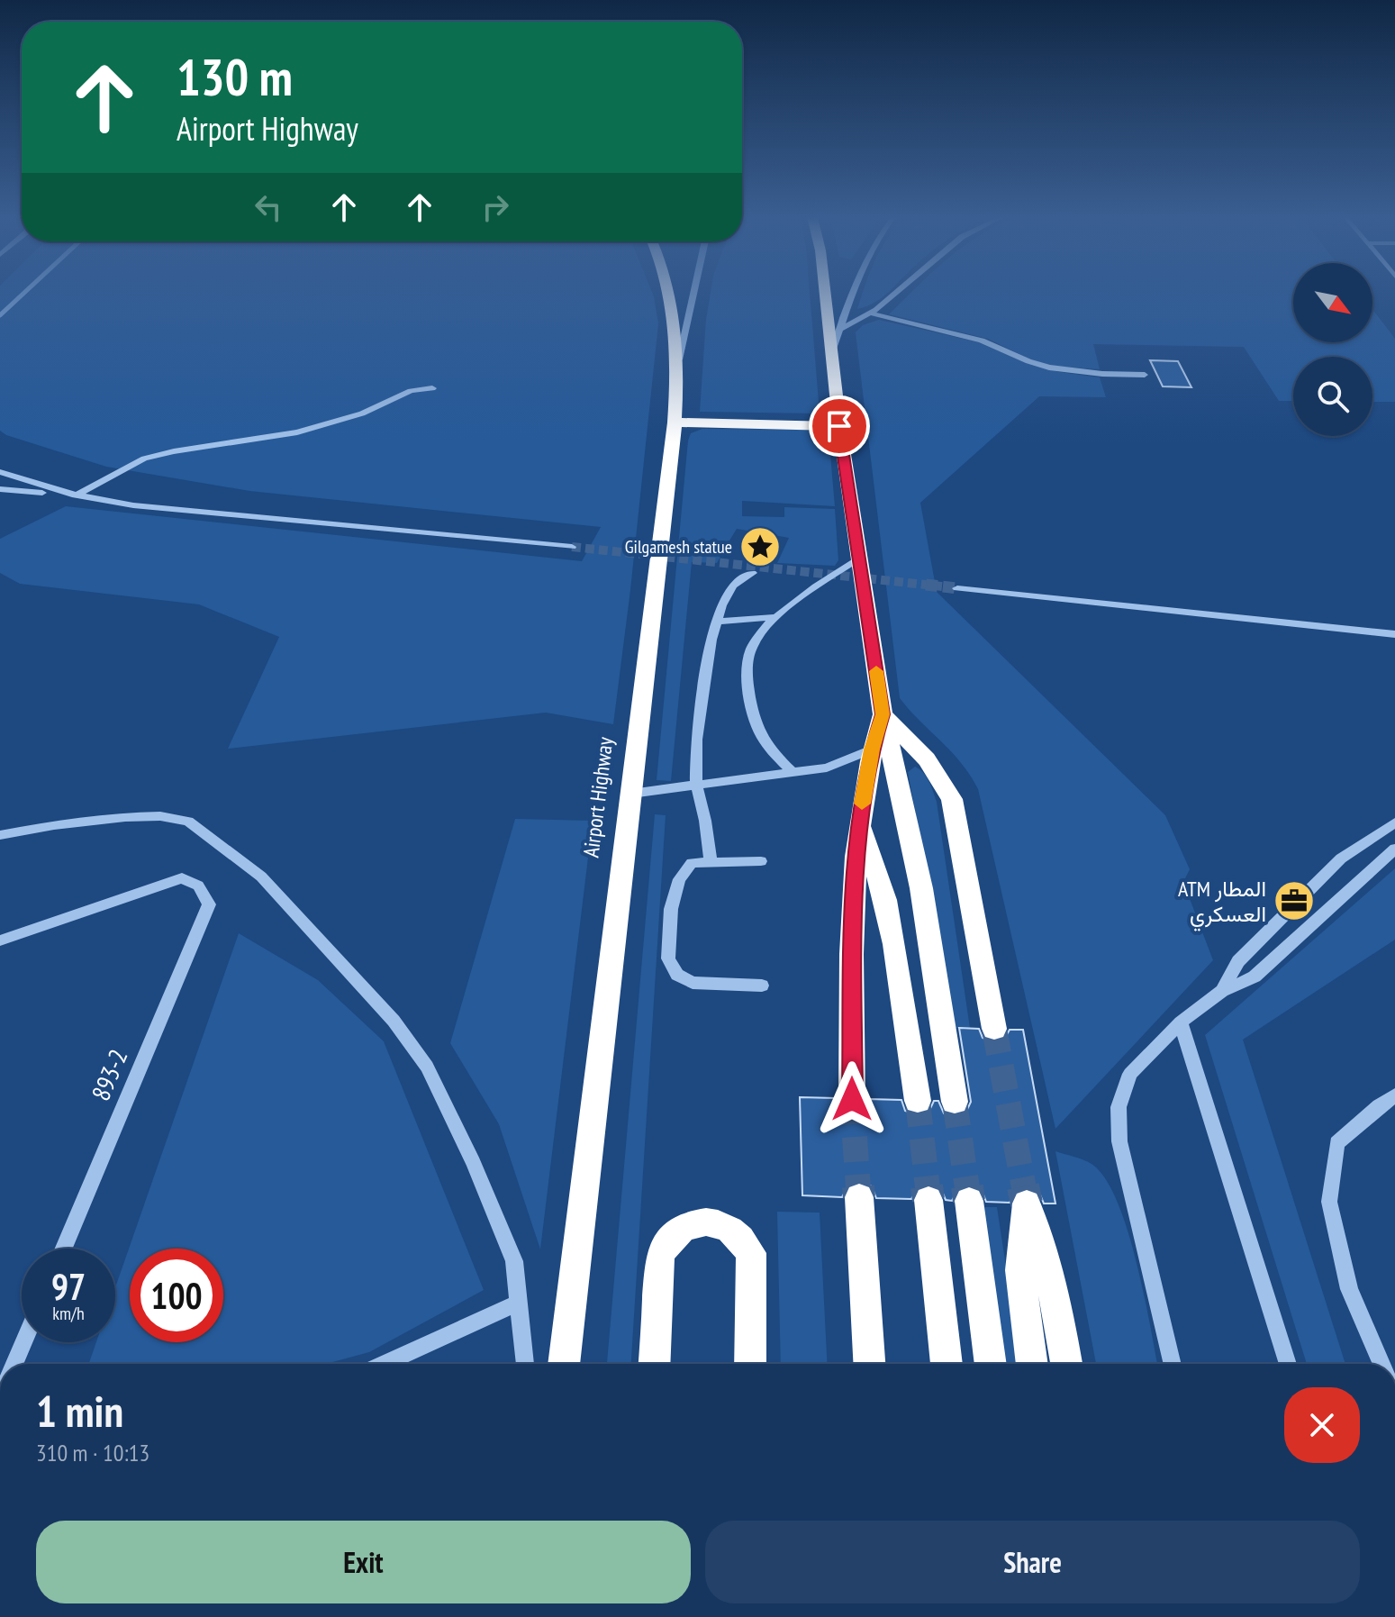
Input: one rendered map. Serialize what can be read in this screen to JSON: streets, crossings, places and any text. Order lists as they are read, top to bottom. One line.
{"streets":{"highway":["Airport Highway"],"street":["893-2"]},"places":{"place":["Gilgamesh statue"],"office":["ATM المطار العسكري"]},"north":"bottom right","page":{"turn":["130 m","Airport Highway"],"speed":"97 km/h","limit":"100","heading":["1 min","310 m · 10:13"],"buttons":["Exit","Share"]}}
